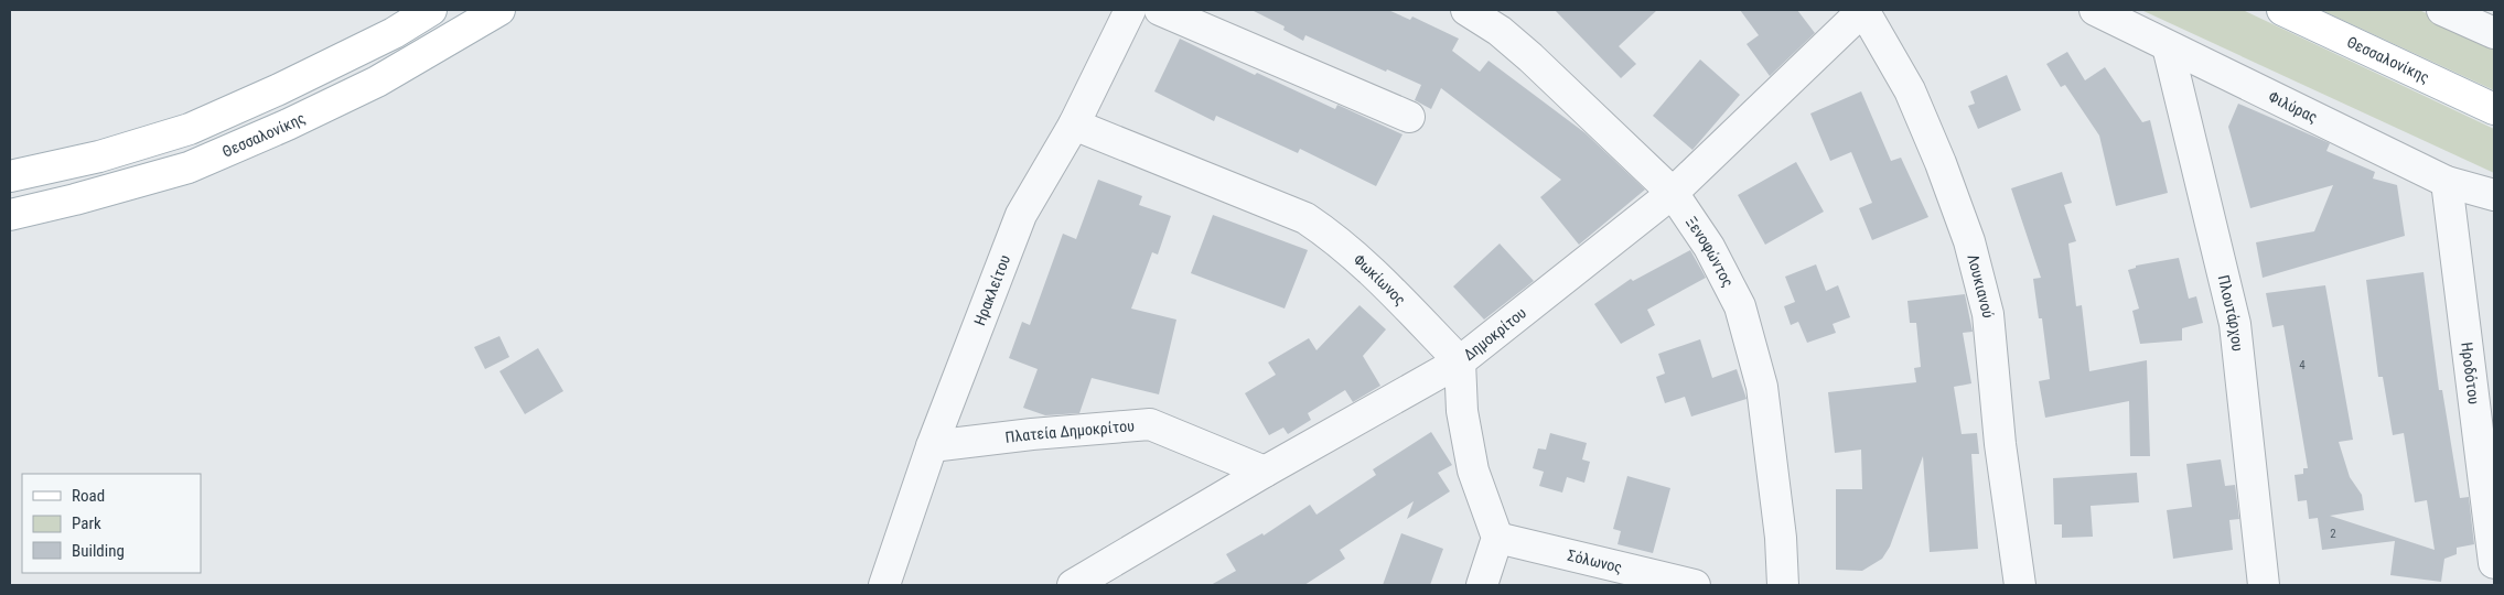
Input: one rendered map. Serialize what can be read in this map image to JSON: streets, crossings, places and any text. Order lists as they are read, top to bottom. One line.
{"streets":{"main road":["Θεσσαλονίκης"],"street":["Φιλύρας","Ξενοφώντος","Φωκίωνος","Λουκιανού","Ηρακλείτου","Πλουτάρχου","Δημοκρίτου","Ηροδότου","Πλατεία Δημοκρίτου","Σόλωνος"]},"crossings":[["Φιλύρας","Πλουτάρχου"],["Φιλύρας","Ηροδότου"],["Ξενοφώντος","Δημοκρίτου"],["Φωκίωνος","Ηρακλείτου"],["Φωκίωνος","Δημοκρίτου"],["Λουκιανού","Δημοκρίτου"],["Ηρακλείτου","Πλατεία Δημοκρίτου"],["Δημοκρίτου","Πλατεία Δημοκρίτου"]],"house_numbers":["4","2"],"legend":["Road","Park","Building"]}
